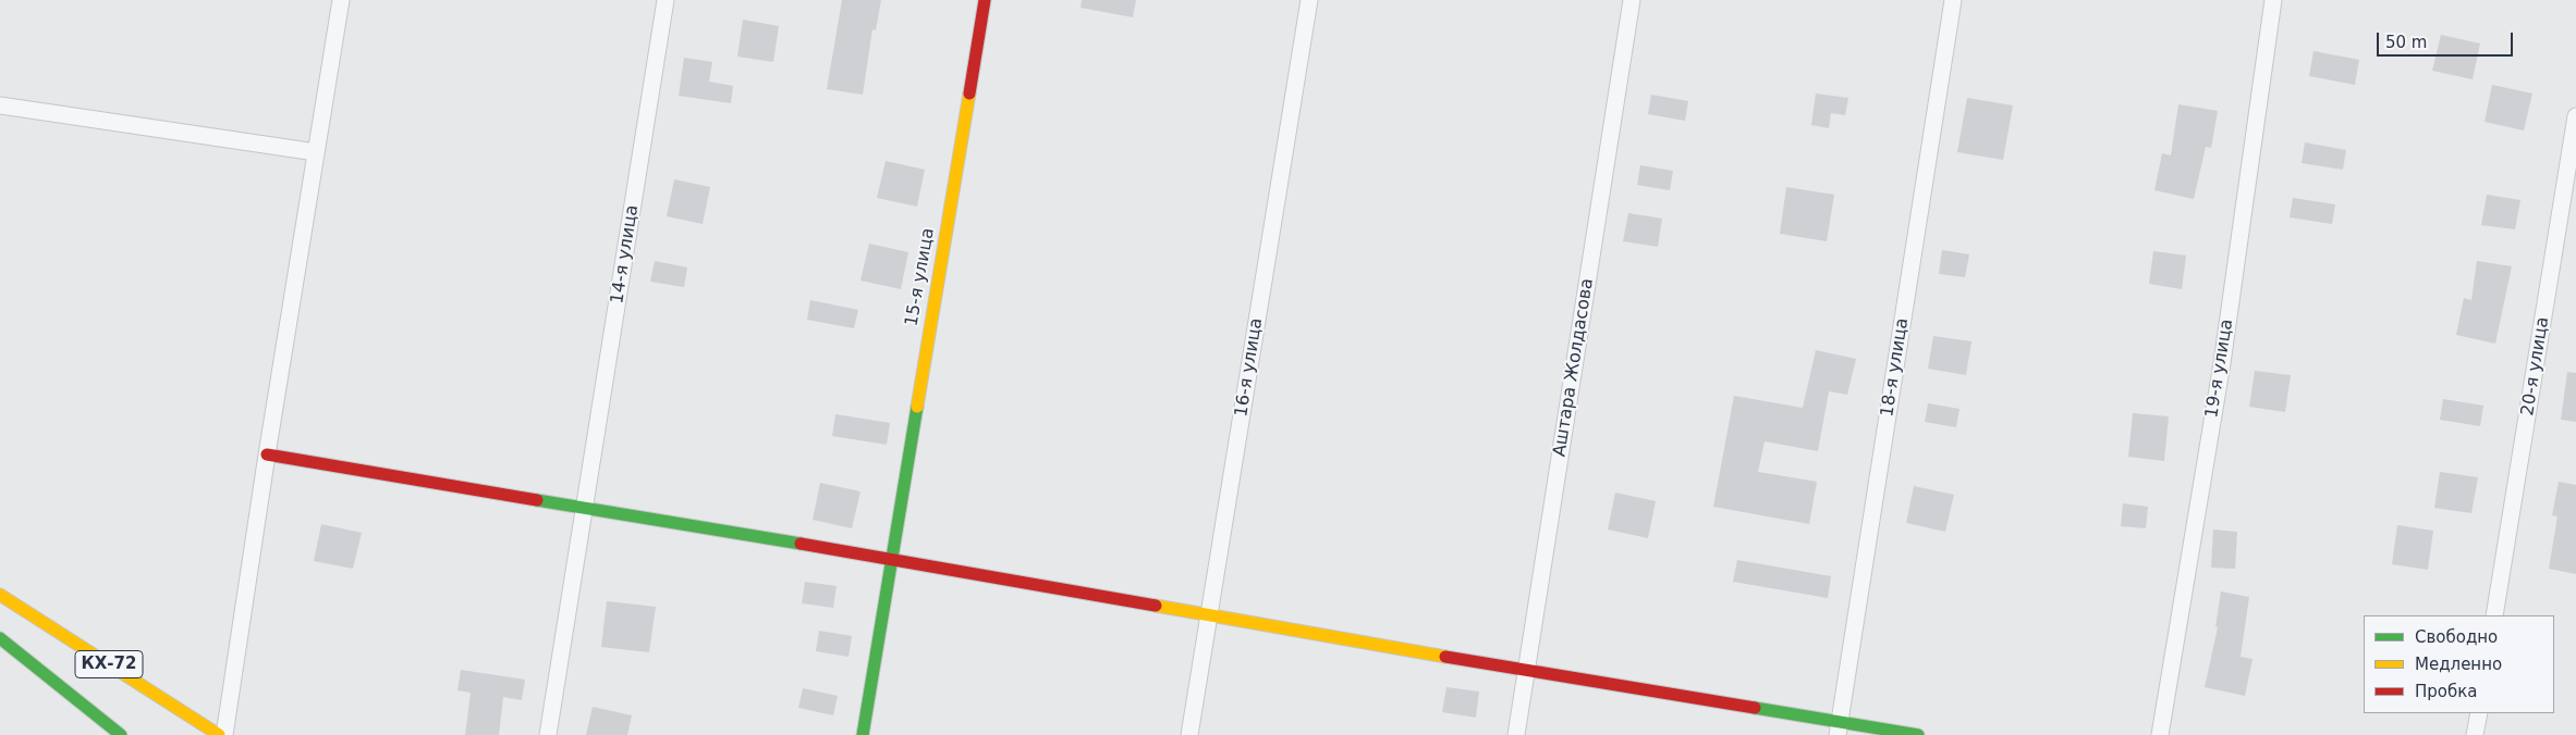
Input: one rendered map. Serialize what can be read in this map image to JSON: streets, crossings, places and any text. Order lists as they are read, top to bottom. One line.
{"streets":{"street":["14-я улица","15-я улица","20-я улица","16-я улица","Аштара Жолдасова","18-я улица","19-я улица","КХ-72"]},"legend":["Свободно","Медленно","Пробка"],"scale_bar":"50 m"}
